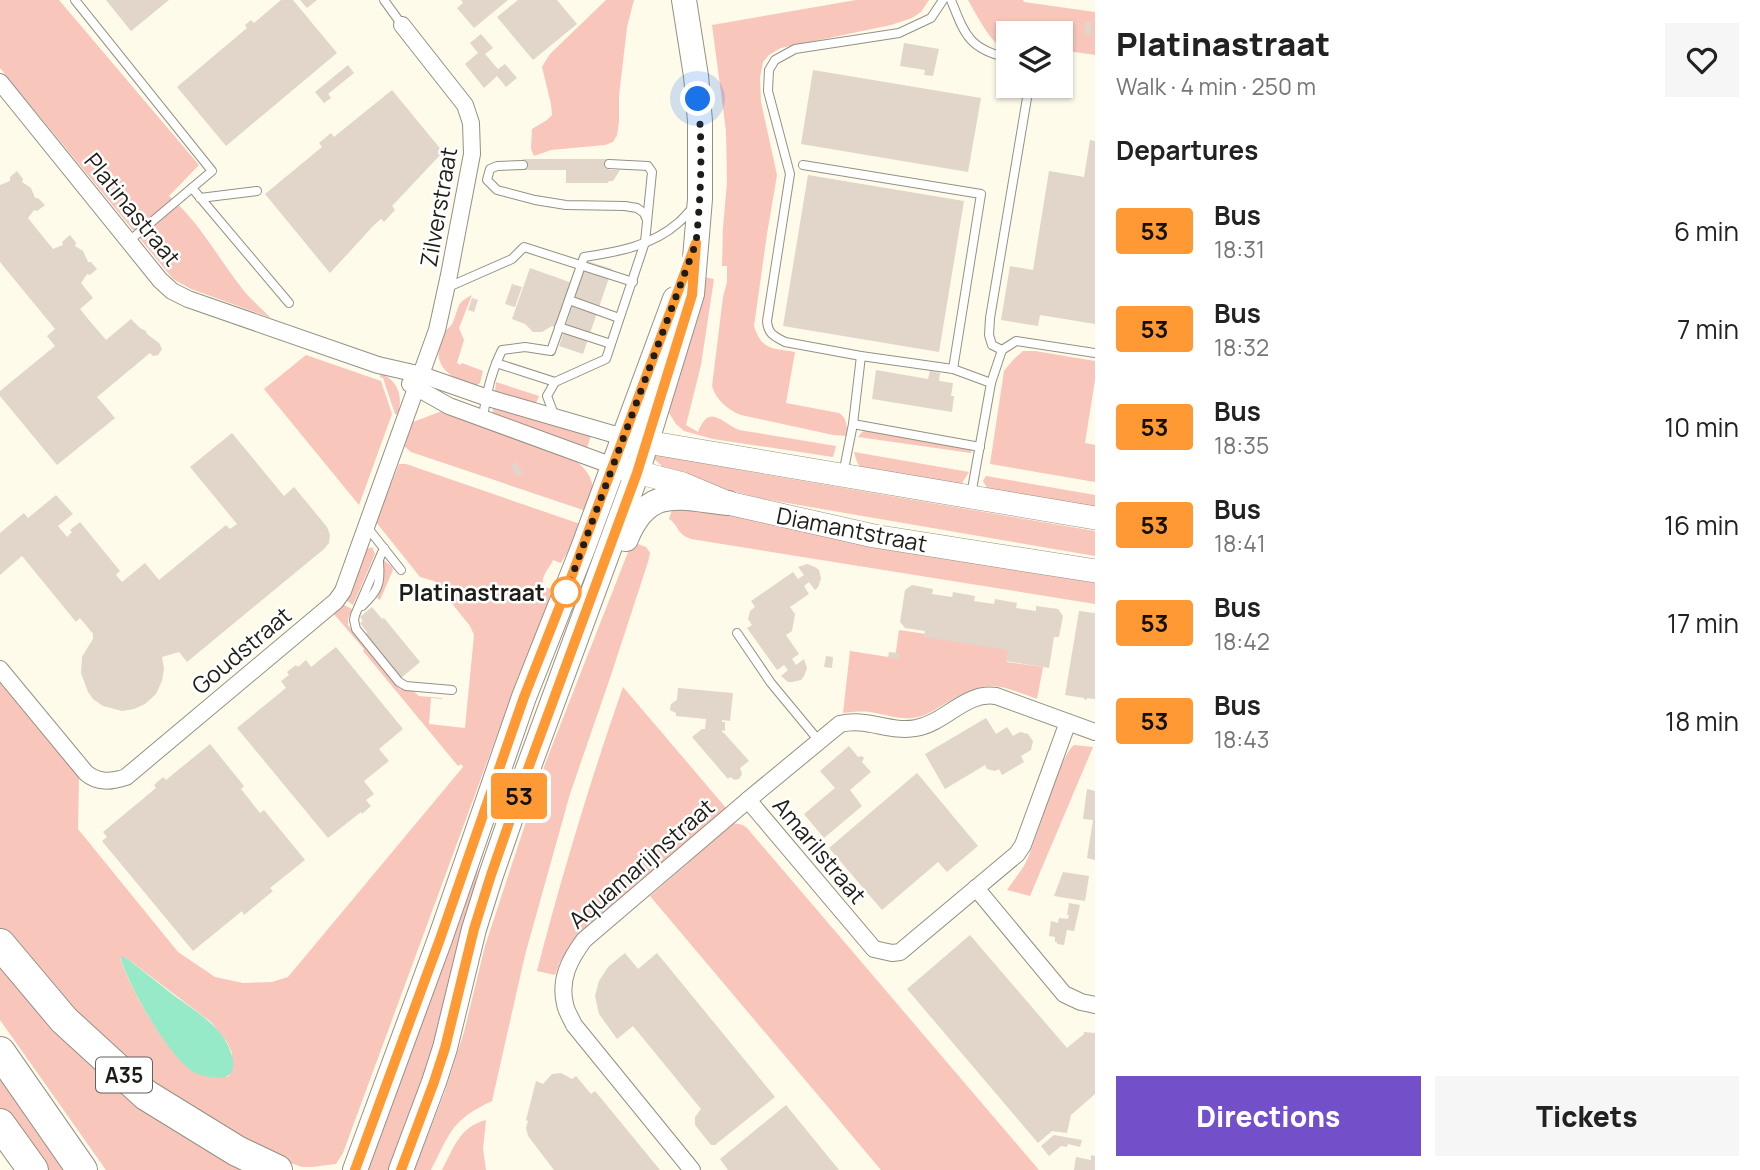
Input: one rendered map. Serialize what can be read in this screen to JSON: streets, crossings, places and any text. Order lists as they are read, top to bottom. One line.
{"streets":{"highway":["A35"],"main road":["Diamantstraat"],"street":["Zilverstraat","Platinastraat","Goudstraat","Amarilstraat","Aquamarijnstraat"]},"crossings":[["Zilverstraat","Platinastraat"],["Zilverstraat","Goudstraat"],["Platinastraat","Diamantstraat"],["Platinastraat","Goudstraat"],["Amarilstraat","Aquamarijnstraat"]],"places":["Platinastraat"],"lines":["bus line 53"],"page":{"on_map":"53","heading":[["Platinastraat","Walk · 4 min · 250 m"],"Departures"],"list":[{"mark":"53","name":"Bus","note":"18:31","value":"6 min"},{"mark":"53","name":"Bus","note":"18:32","value":"7 min"},{"mark":"53","name":"Bus","note":"18:35","value":"10 min"},{"mark":"53","name":"Bus","note":"18:41","value":"16 min"},{"mark":"53","name":"Bus","note":"18:42","value":"17 min"},{"mark":"53","name":"Bus","note":"18:43","value":"18 min"}],"buttons":["Directions","Tickets"]}}
